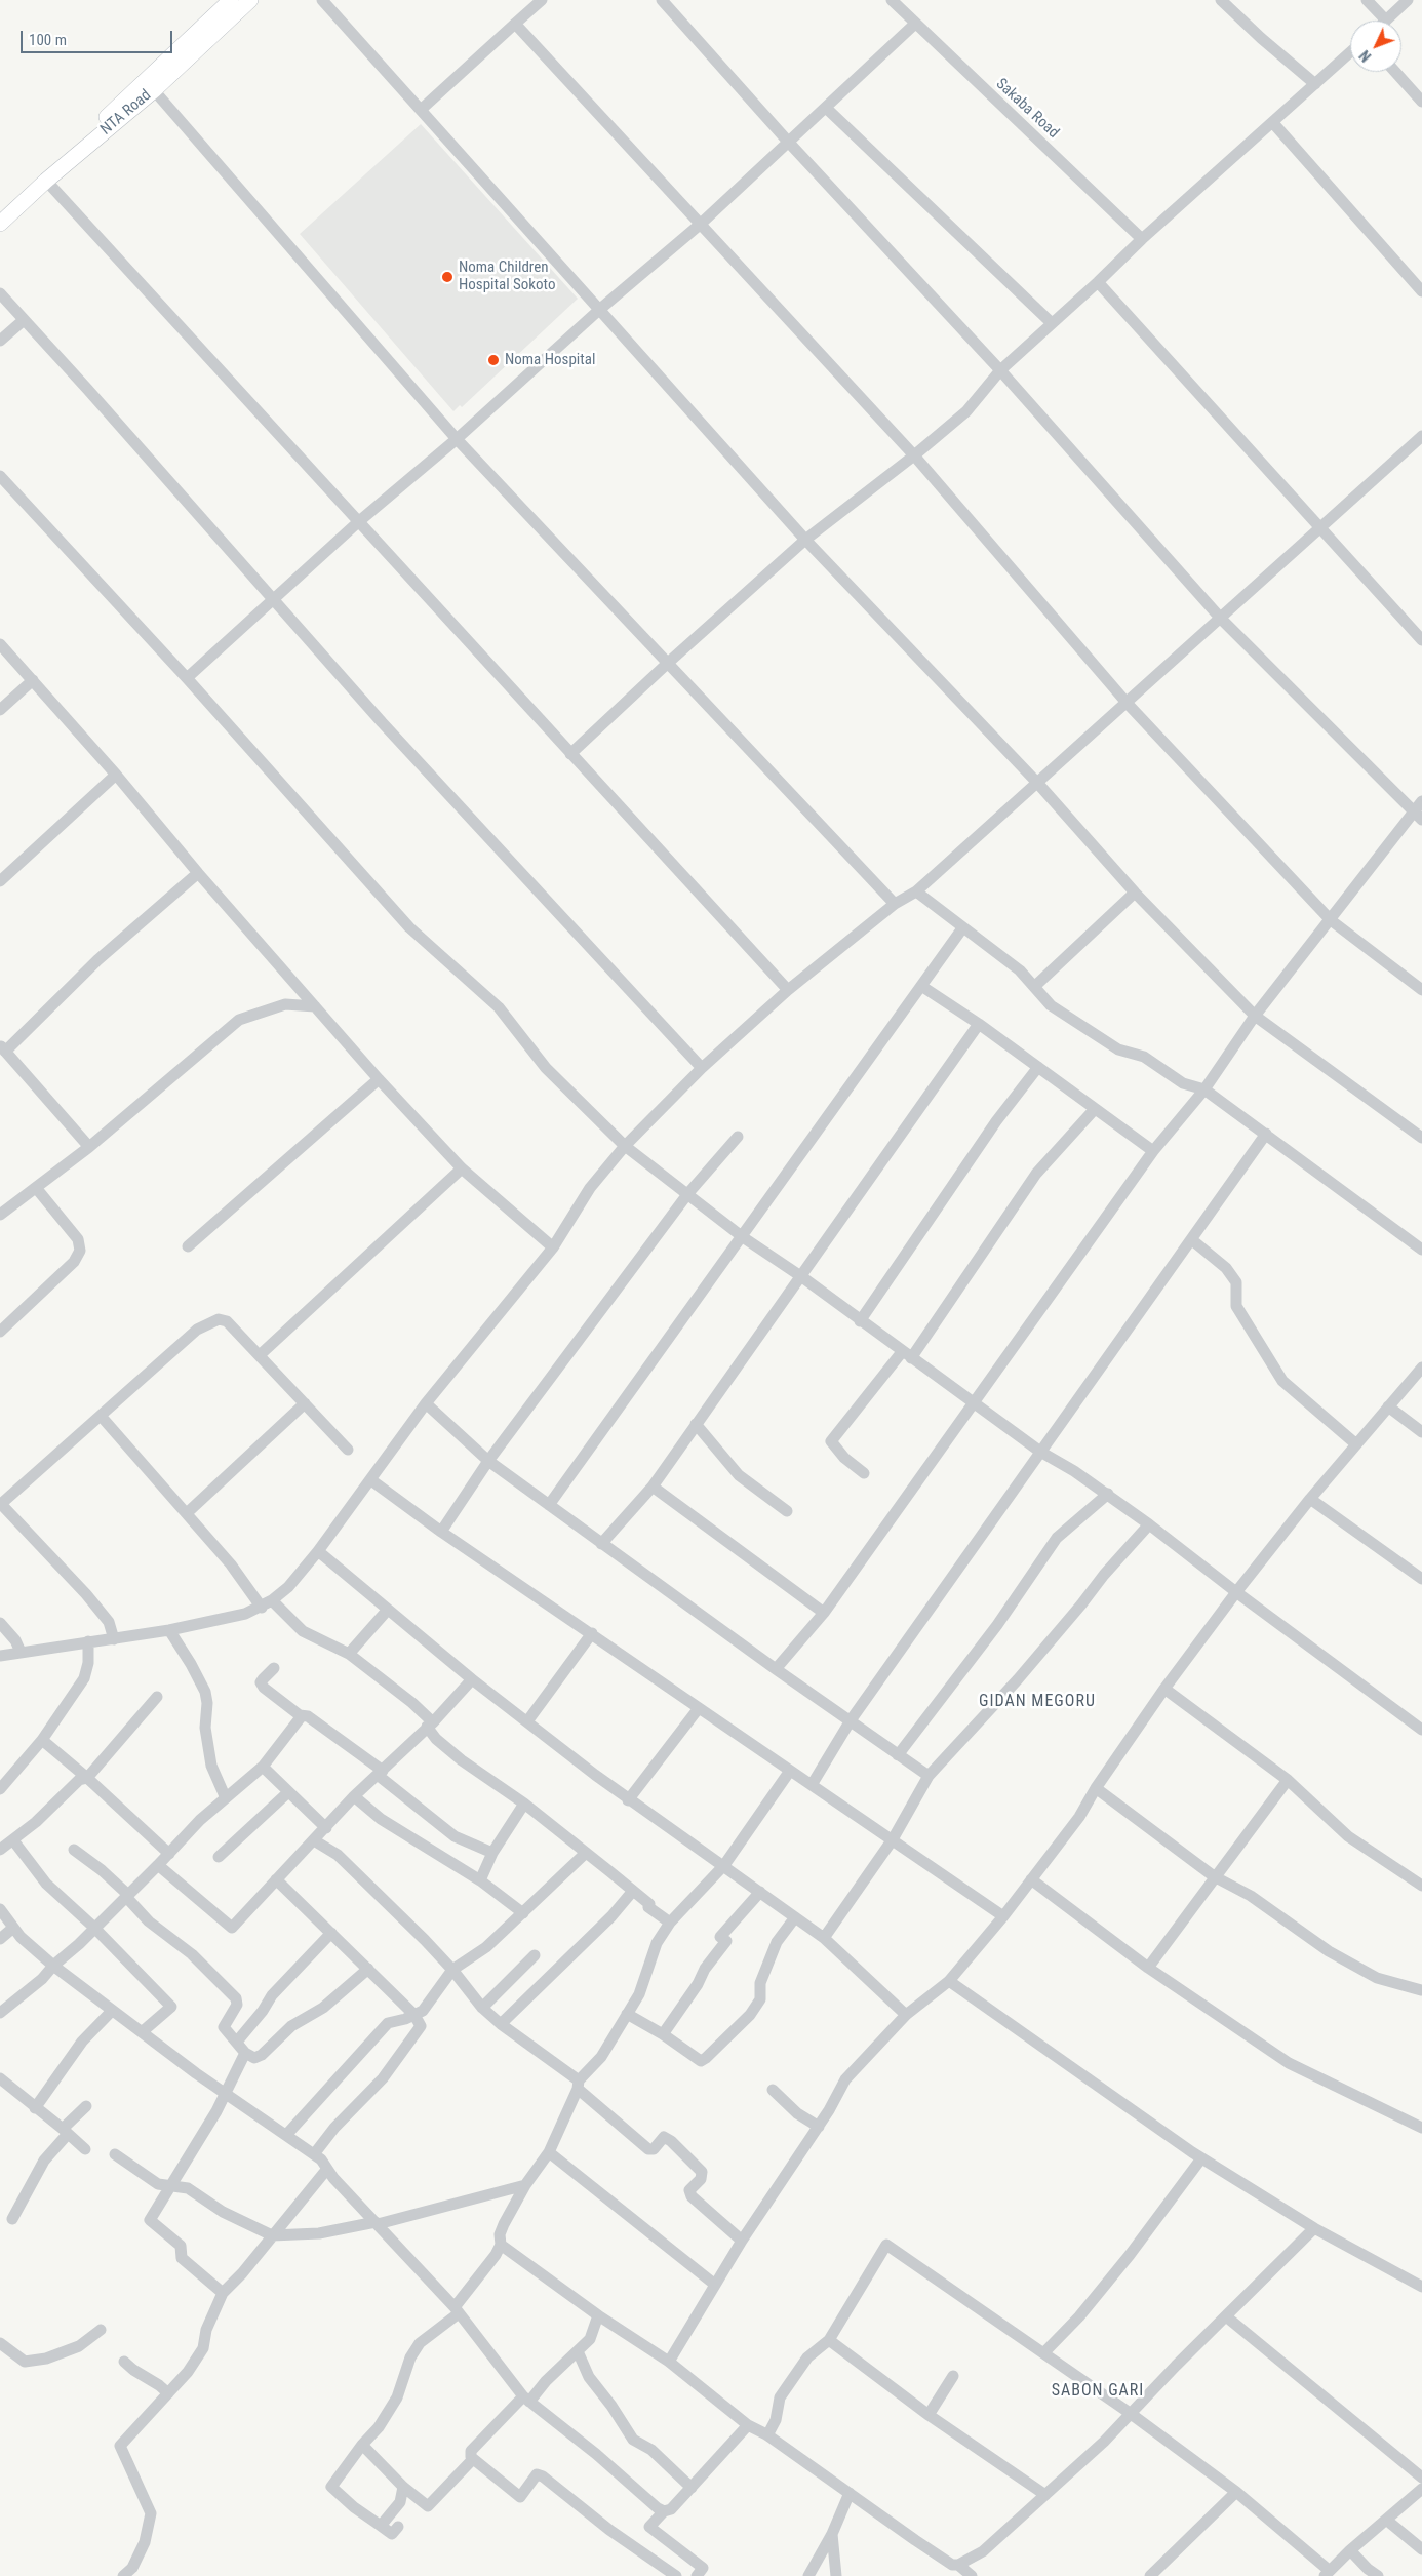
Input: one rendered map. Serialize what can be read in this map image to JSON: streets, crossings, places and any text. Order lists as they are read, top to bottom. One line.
{"streets":{"main road":["NTA Road"],"street":["Sakaba Road"]},"districts":["GIDAN MEGORU","SABON GARI"],"places":["Noma Children Hospital Sokoto","Noma Hospital"],"scale_bar":"100 m","north":"bottom left"}
